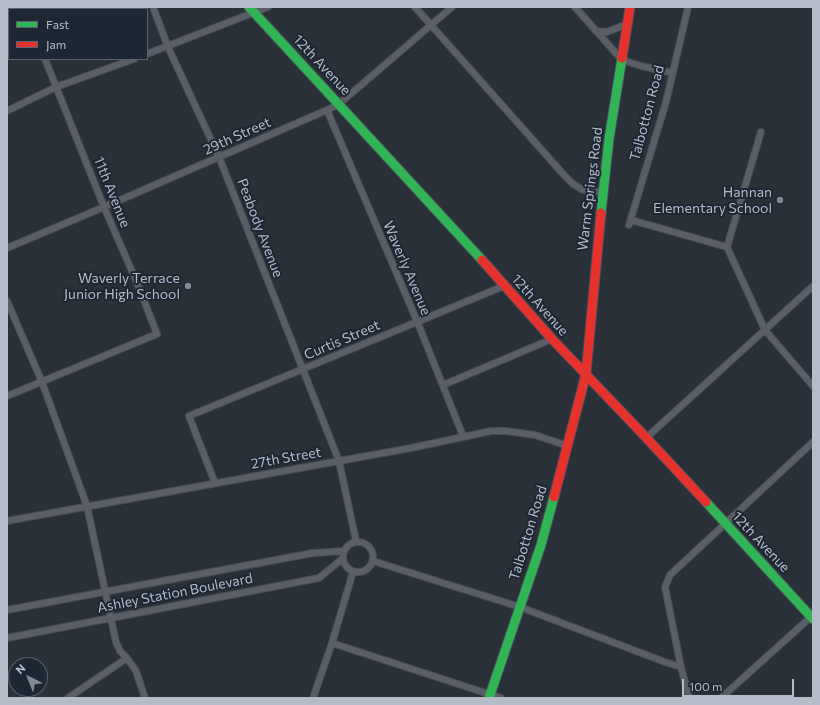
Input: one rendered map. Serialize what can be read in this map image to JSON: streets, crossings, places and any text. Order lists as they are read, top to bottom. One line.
{"streets":{"street":["12th Avenue","Talbotton Road","29th Street","Warm Springs Road","11th Avenue","Peabody Avenue","Waverly Avenue","Curtis Street","27th Street","Ashley Station Boulevard"]},"crossings":[["12th Avenue","Talbotton Road"],["12th Avenue","29th Street"],["12th Avenue","Warm Springs Road"],["12th Avenue","Curtis Street"],["Talbotton Road","Warm Springs Road"],["Talbotton Road","27th Street"],["29th Street","11th Avenue"],["29th Street","Peabody Avenue"],["29th Street","Waverly Avenue"],["Peabody Avenue","Curtis Street"],["Peabody Avenue","27th Street"],["Peabody Avenue","Ashley Station Boulevard"],["Waverly Avenue","Curtis Street"],["Waverly Avenue","27th Street"],["Curtis Street","27th Street"]],"places":["Hannan Elementary School","Waverly Terrace Junior High School"],"legend":["Fast","Jam"],"scale_bar":"100 m","north":"top left"}
